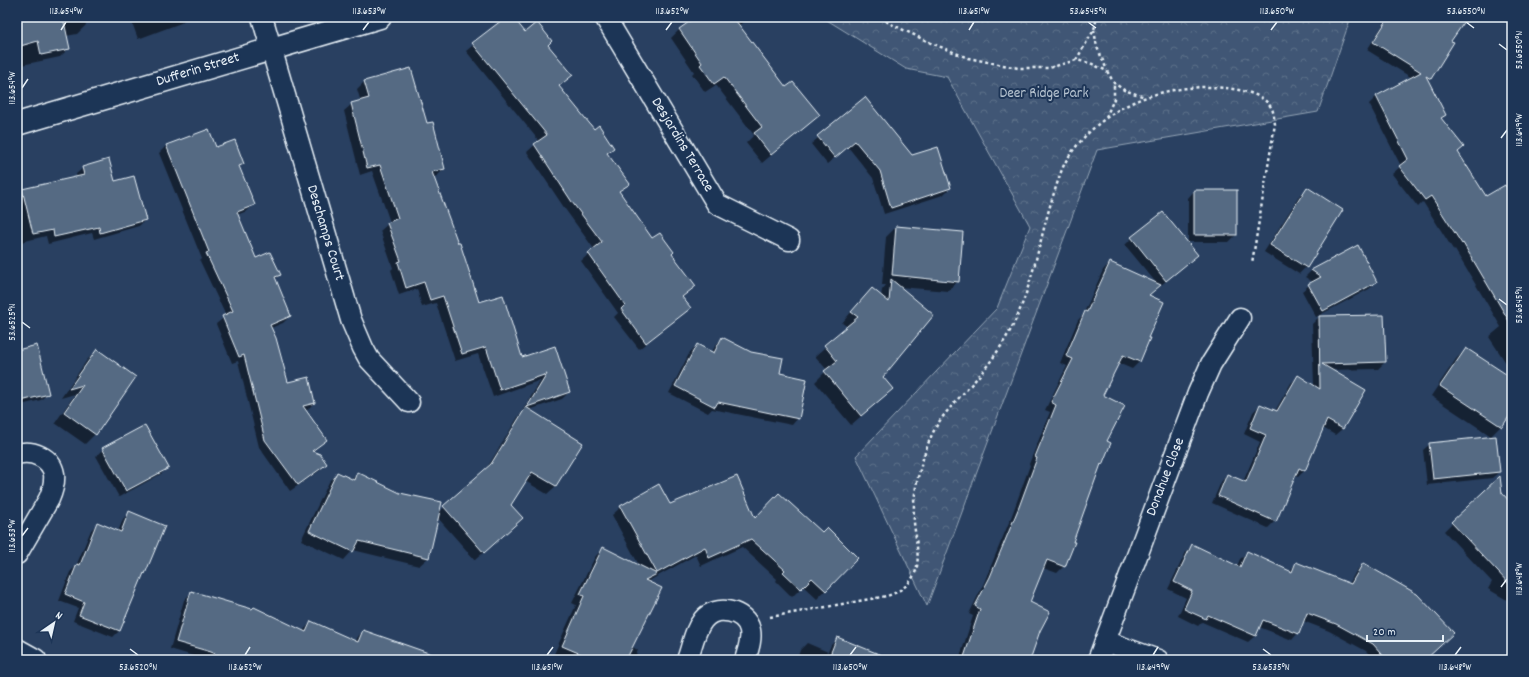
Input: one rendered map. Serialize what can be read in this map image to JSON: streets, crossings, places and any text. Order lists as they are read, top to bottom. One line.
{"streets":{"street":["Dufferin Street","Desjardins Terrace","Deschamps Court","Donahue Close"]},"crossings":[["Dufferin Street","Deschamps Court"]],"parks":["Deer Ridge Park"],"scale_bar":"20 m","north":"top right","coordinates":["113.654°W","113.653°W","113.652°W","113.651°W","53.6545°N","113.650°W","53.6550°N","113.649°W","53.6525°N","113.648°W","53.6520°N","53.6535°N"]}
